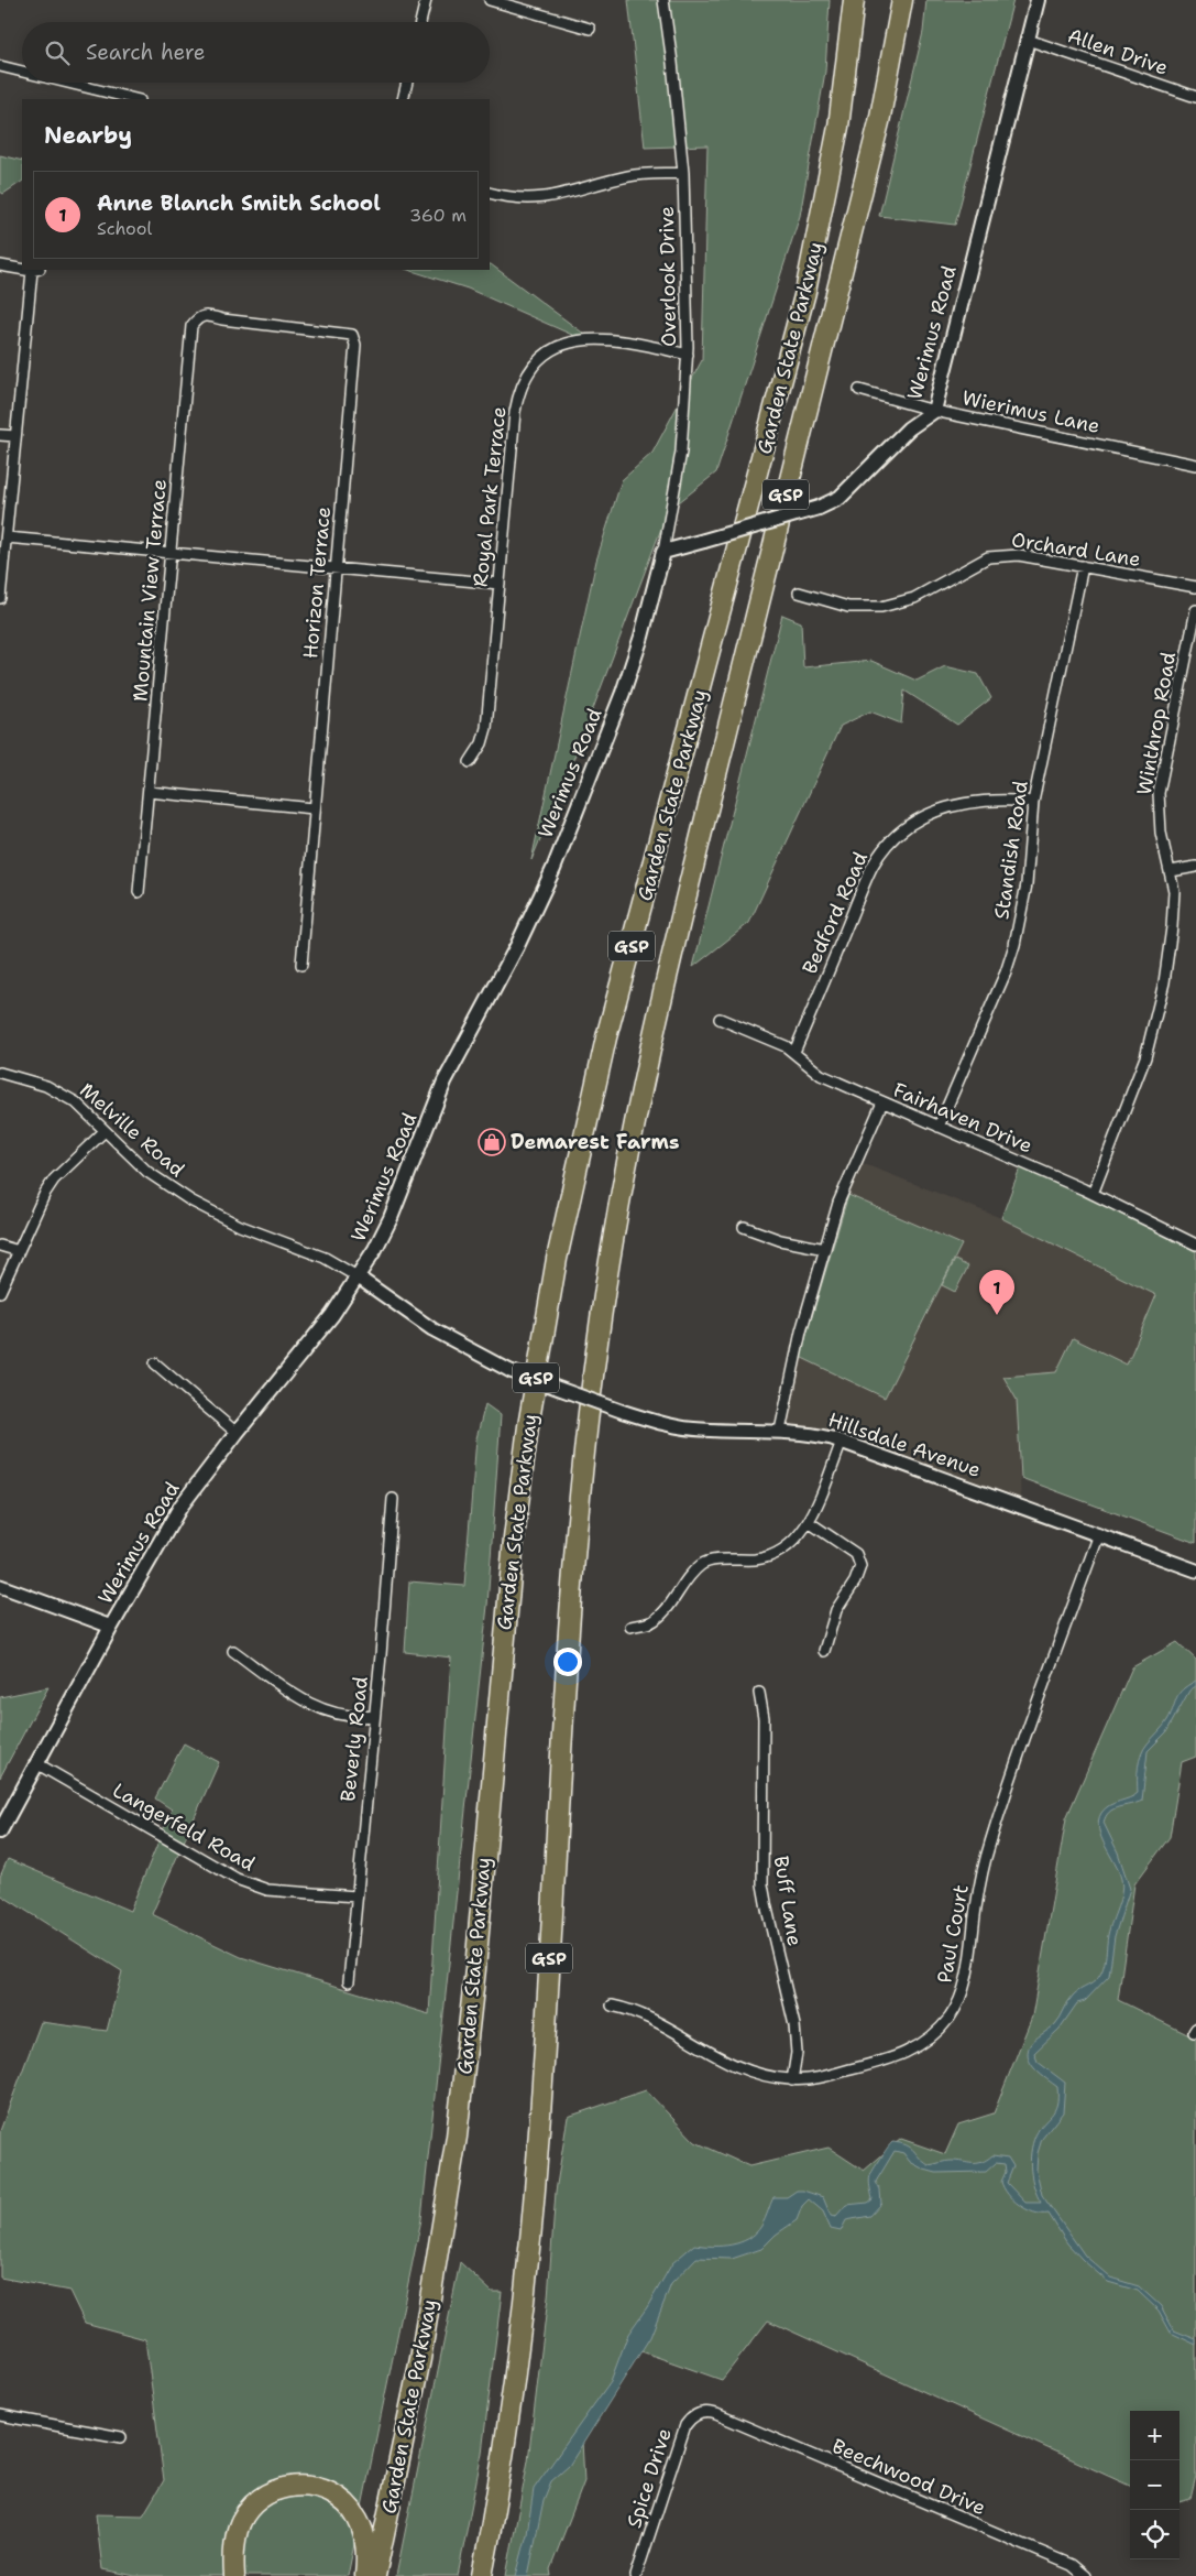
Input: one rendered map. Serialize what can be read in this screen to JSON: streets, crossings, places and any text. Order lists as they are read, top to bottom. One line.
{"streets":{"highway":["Garden State Parkway","GSP"],"main road":["Werimus Road"],"street":["Allen Drive","Overlook Drive","Wierimus Lane","Royal Park Terrace","Orchard Lane","Horizon Terrace","Mountain View Terrace","Winthrop Road","Standish Road","Bedford Road","Fairhaven Drive","Melville Road","Hillsdale Avenue","Beverly Road","Langerfeld Road","Buff Lane","Paul Court","Beechwood Drive","Spice Drive"]},"crossings":[["Allen Drive","Werimus Road"],["Overlook Drive","Werimus Road"],["Overlook Drive","Royal Park Terrace"],["Werimus Road","Wierimus Lane"],["Werimus Road","Melville Road"],["Werimus Road","Hillsdale Avenue"],["Werimus Road","Langerfeld Road"],["Orchard Lane","Standish Road"],["Horizon Terrace","Mountain View Terrace"],["Winthrop Road","Fairhaven Drive"],["Standish Road","Bedford Road"],["Standish Road","Fairhaven Drive"],["Bedford Road","Fairhaven Drive"],["Melville Road","Hillsdale Avenue"],["Hillsdale Avenue","Paul Court"],["Beverly Road","Langerfeld Road"],["Buff Lane","Paul Court"],["Beechwood Drive","Spice Drive"]],"places":{"shop":["Demarest Farms"]},"page":{"search":"Search here","heading":"Nearby","list":[{"mark":"1","name":"Anne Blanch Smith School","note":"School","value":"360 m"}],"pins":"1","map_buttons":["+","−"]}}
